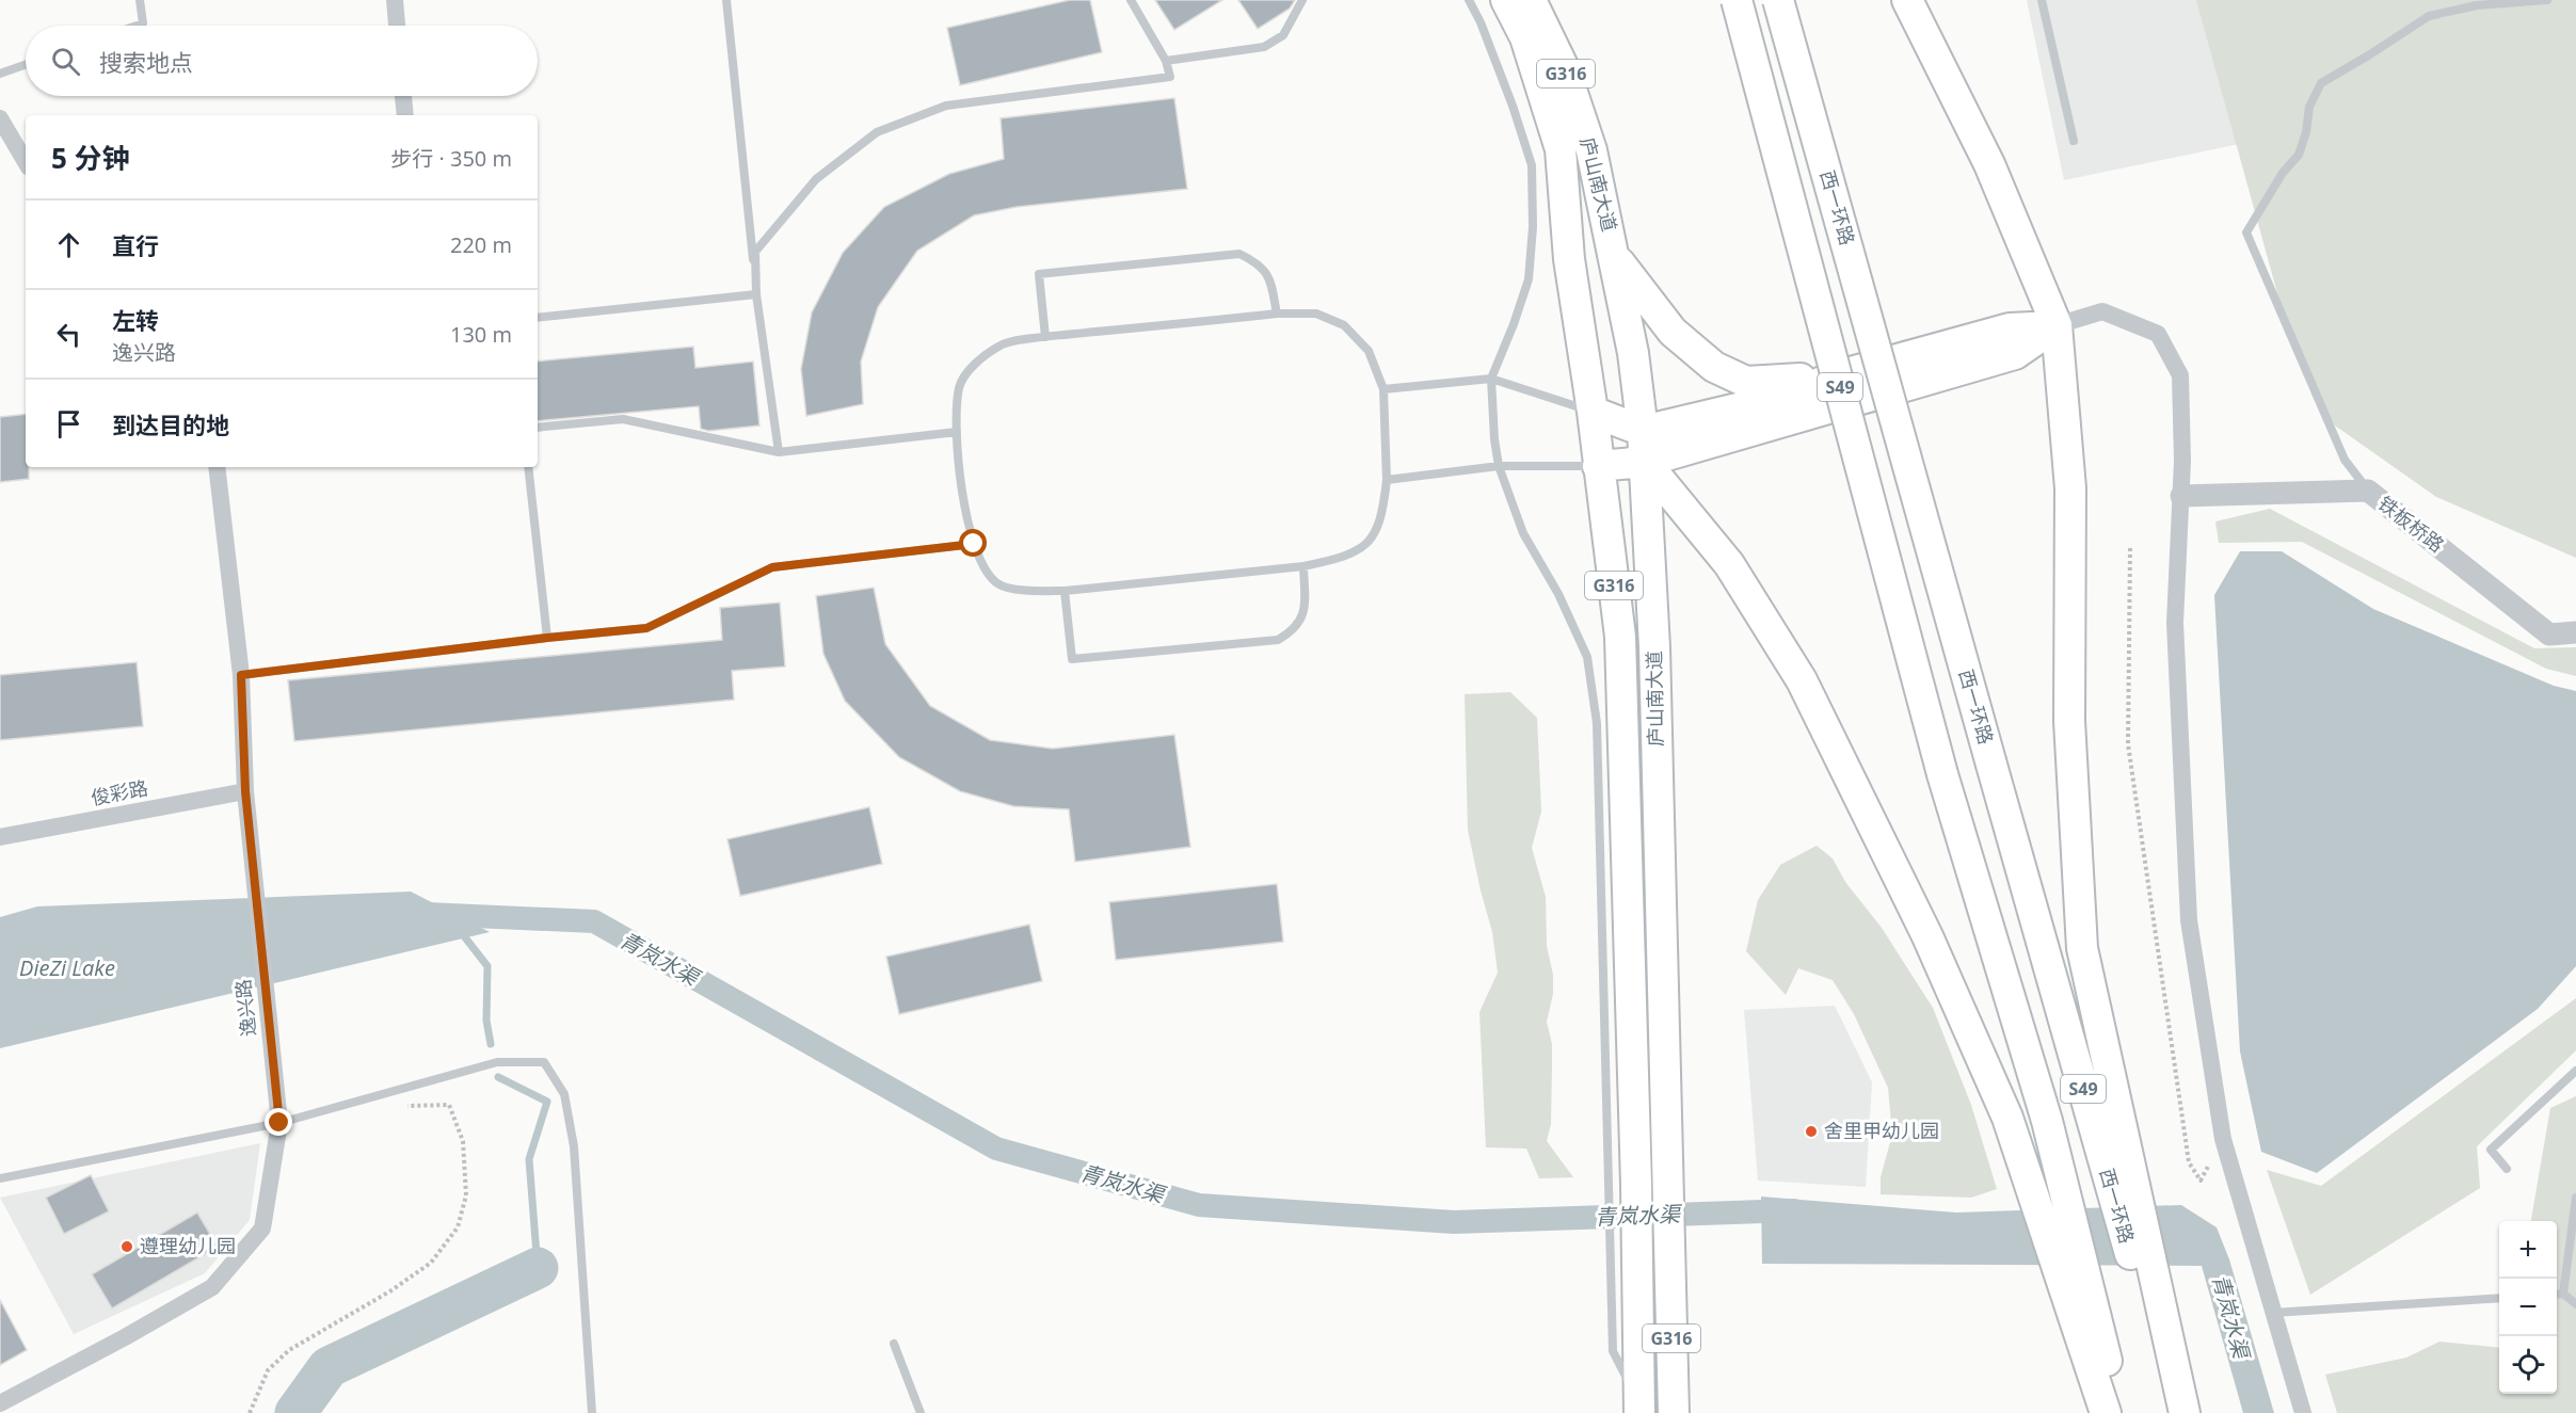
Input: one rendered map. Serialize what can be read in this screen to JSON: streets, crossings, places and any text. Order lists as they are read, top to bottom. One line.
{"streets":{"highway":["G316","庐山南大道","西一环路","S49"],"street":["铁板桥路","俊彩路","逸兴路"]},"crossings":[["俊彩路","逸兴路"]],"water":["青岚水渠","DieZi Lake"],"places":["舍里甲幼儿园","遵理幼儿园"],"page":{"search":"搜索地点","heading":["5 分钟","步行 · 350 m"],"list":[["直行","220 m"],["左转","逸兴路","130 m"],"到达目的地"],"map_buttons":["+","−"]}}
